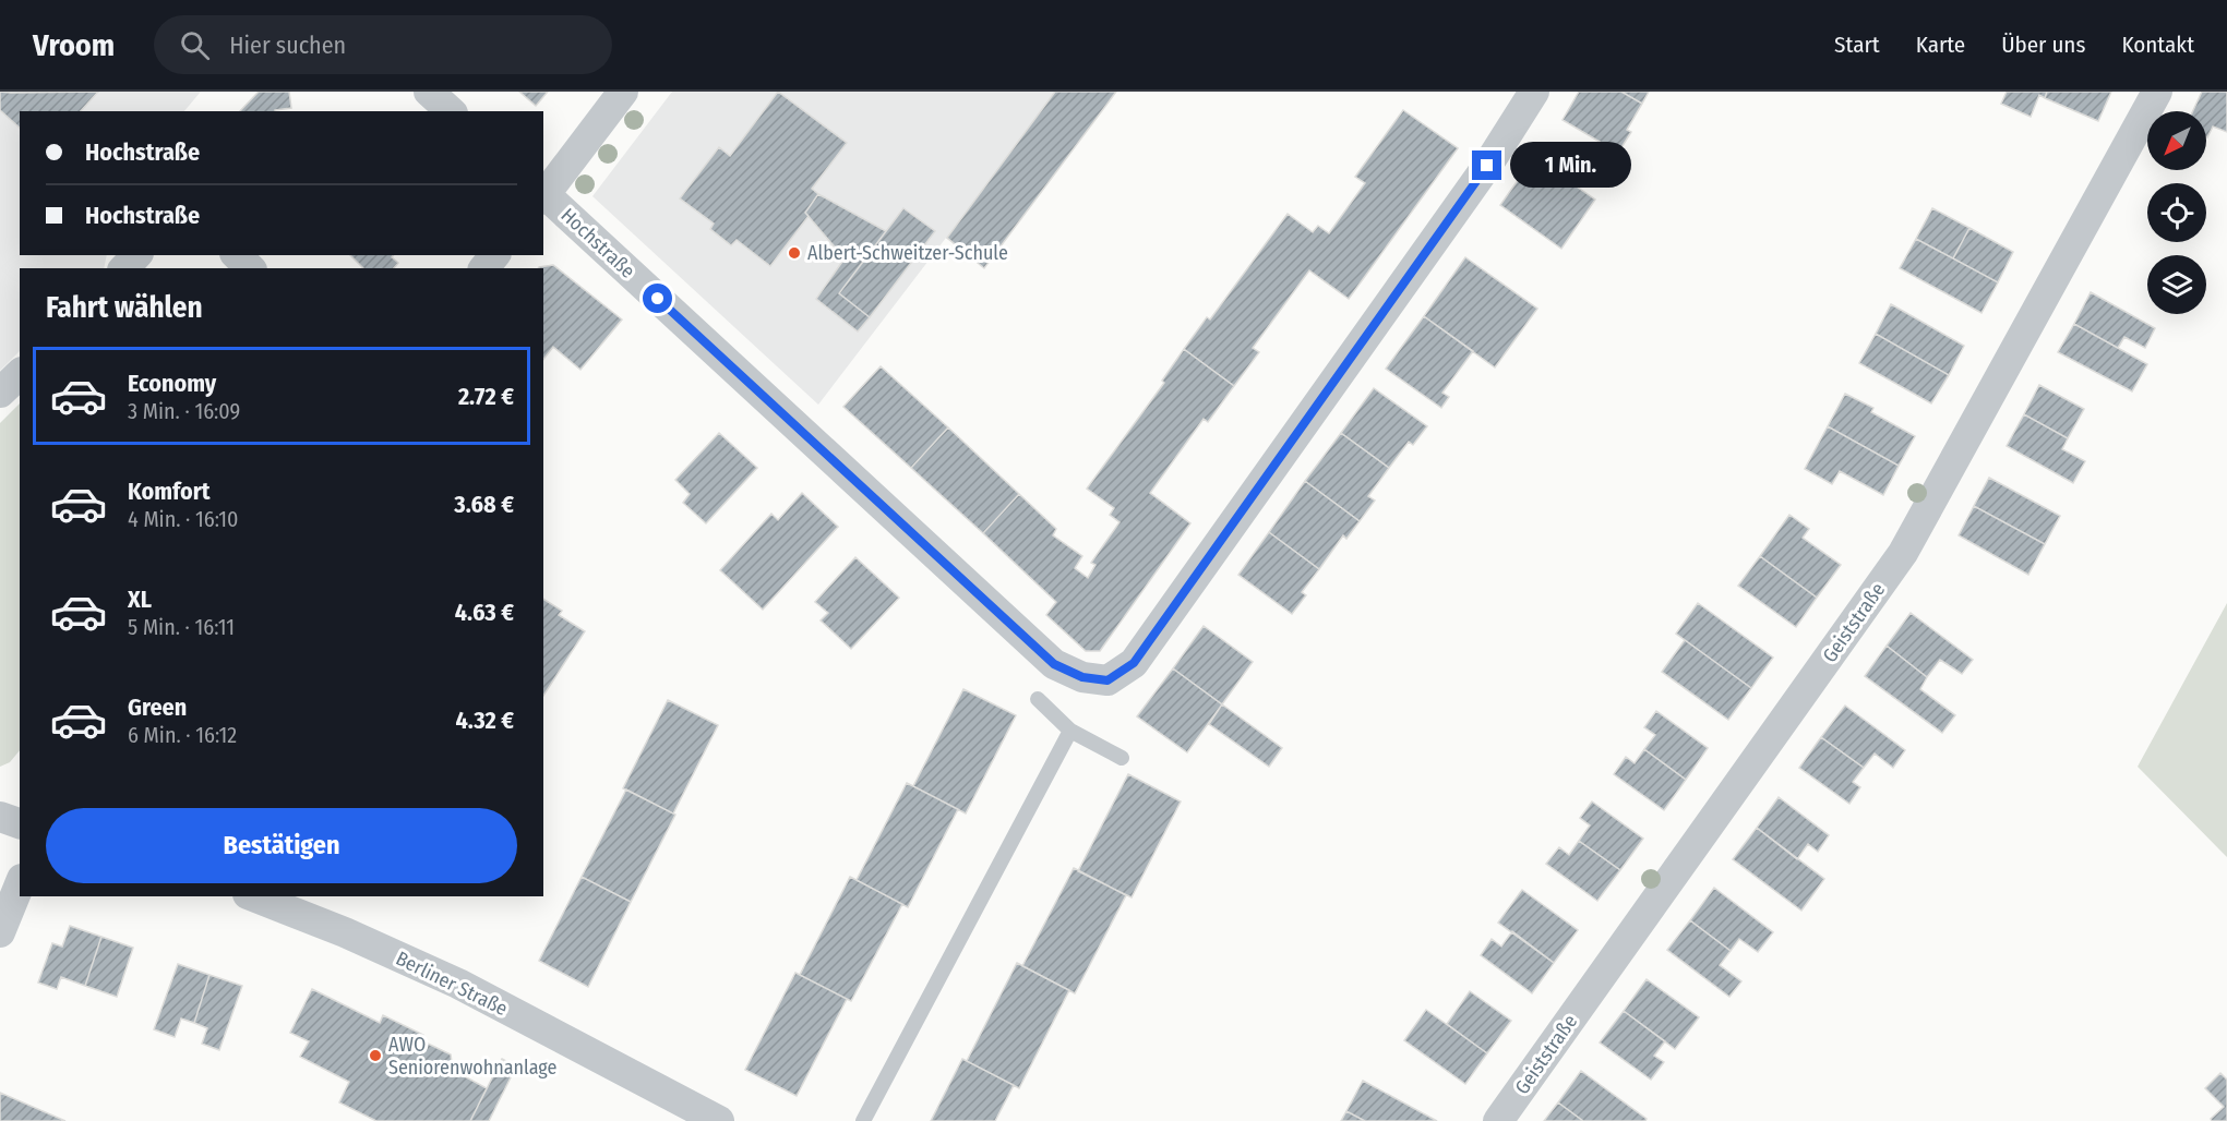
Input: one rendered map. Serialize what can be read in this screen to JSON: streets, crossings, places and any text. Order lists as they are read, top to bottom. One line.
{"streets":{"street":["Hochstraße","Geiststraße","Berliner Straße"]},"places":["Albert-Schweitzer-Schule","AWO Seniorenwohnanlage"],"north":"bottom left","page":{"header":"Vroom","search":"Hier suchen","nav":["Start","Karte","Über uns","Kontakt"],"banner":["Hochstraße","Hochstraße"],"bubble":"1 Min.","heading":"Fahrt wählen","list":[{"name":"Economy","note":"3 Min. · 16:09","value":"2.72 €"},{"name":"Komfort","note":"4 Min. · 16:10","value":"3.68 €"},{"name":"XL","note":"5 Min. · 16:11","value":"4.63 €"},{"name":"Green","note":"6 Min. · 16:12","value":"4.32 €"}],"buttons":"Bestätigen"}}
